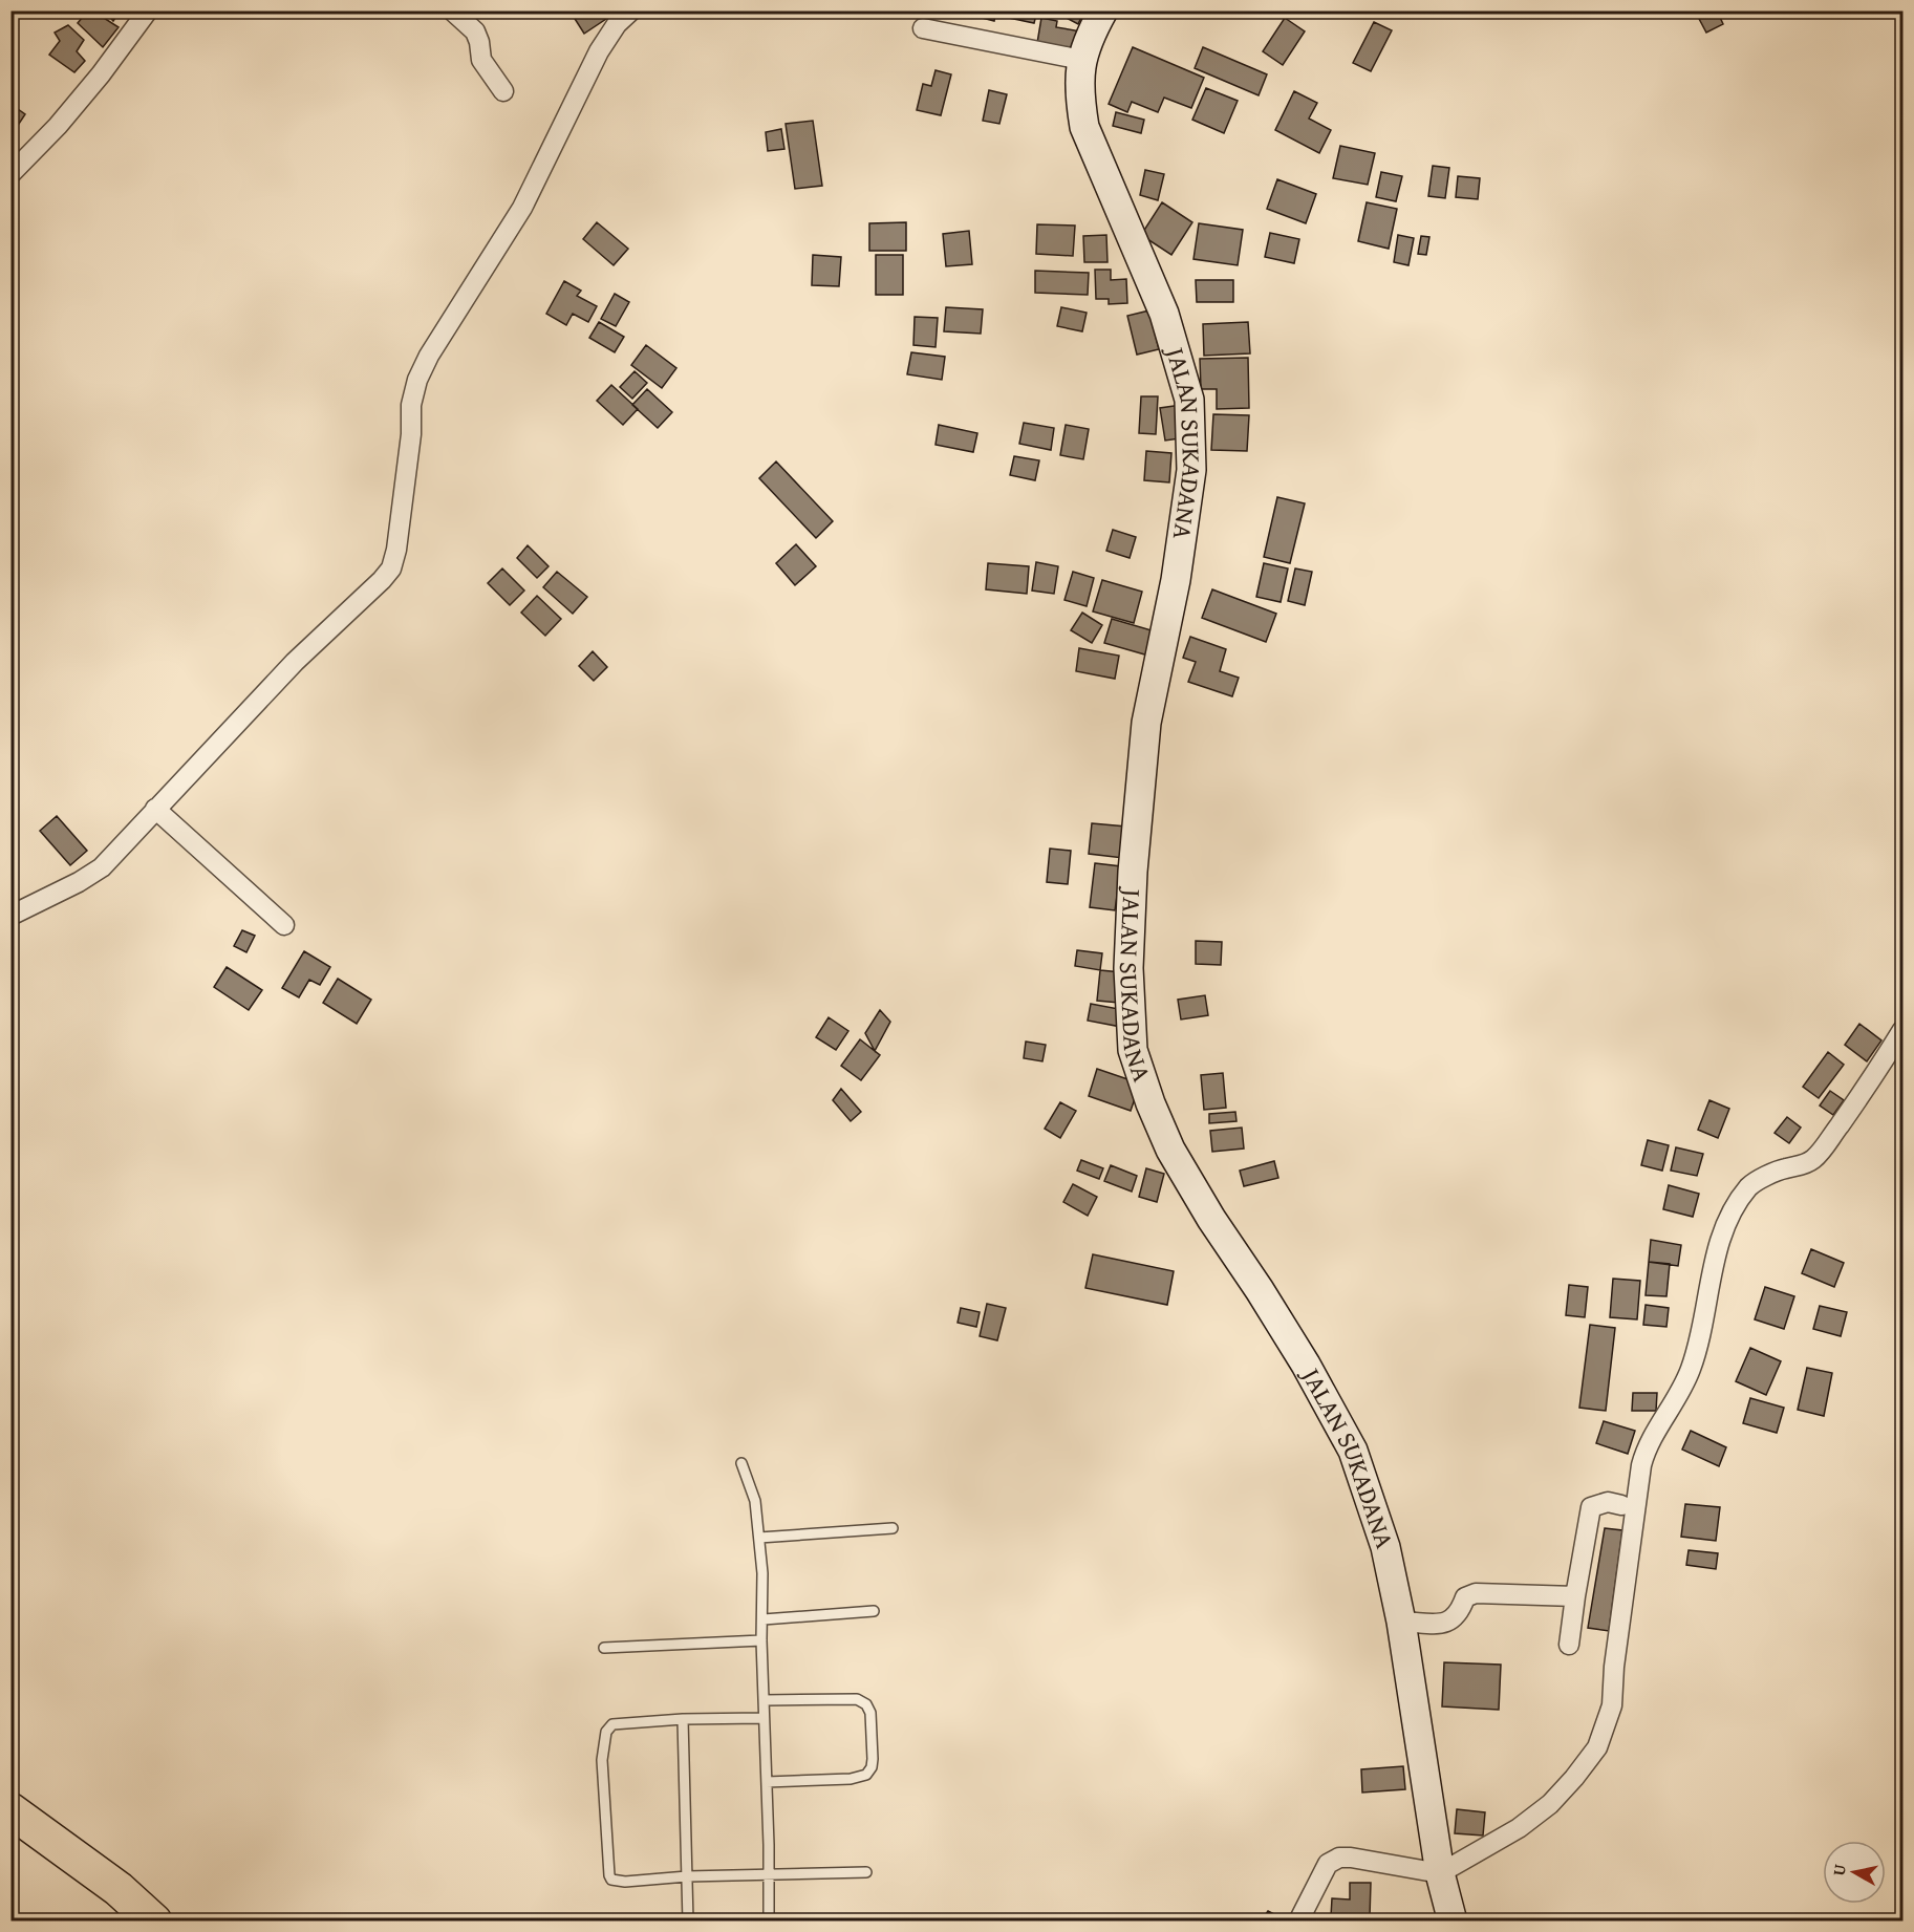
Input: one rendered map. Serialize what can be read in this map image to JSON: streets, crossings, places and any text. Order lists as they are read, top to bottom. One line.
{"streets":{"main road":["JALAN SUKADANA"]},"north":"left"}
